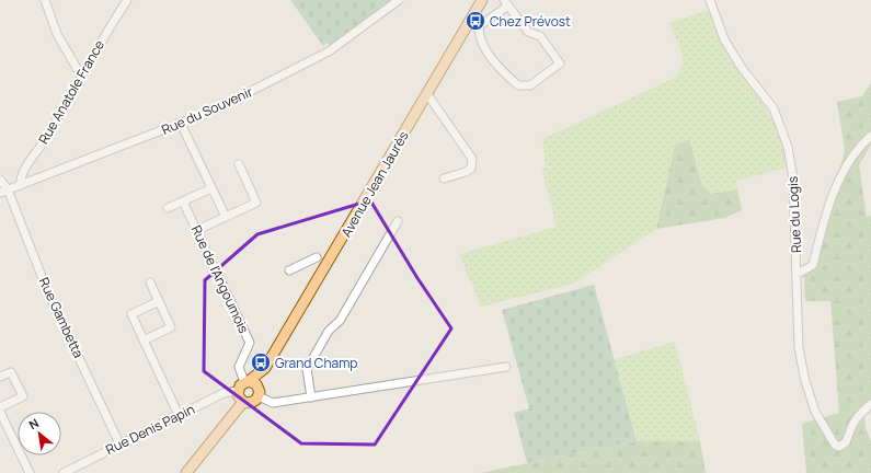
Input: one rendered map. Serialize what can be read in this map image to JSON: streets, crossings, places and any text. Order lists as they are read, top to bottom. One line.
{"streets":{"main road":["Avenue Jean Jaurès"],"street":["Rue Anatole France","Rue du Souvenir","Rue du Logis","Rue de l'Angoumois","Rue Gambetta","Rue Denis Papin"]},"crossings":[["Rue Anatole France","Rue du Souvenir"],["Rue du Souvenir","Rue Gambetta"],["Avenue Jean Jaurès","Rue de l'Angoumois"],["Avenue Jean Jaurès","Rue Denis Papin"],["Rue de l'Angoumois","Rue Denis Papin"],["Rue Gambetta","Rue Denis Papin"]],"places":{"bus stop":["Chez Prévost","Grand Champ"]},"north":"top left"}
